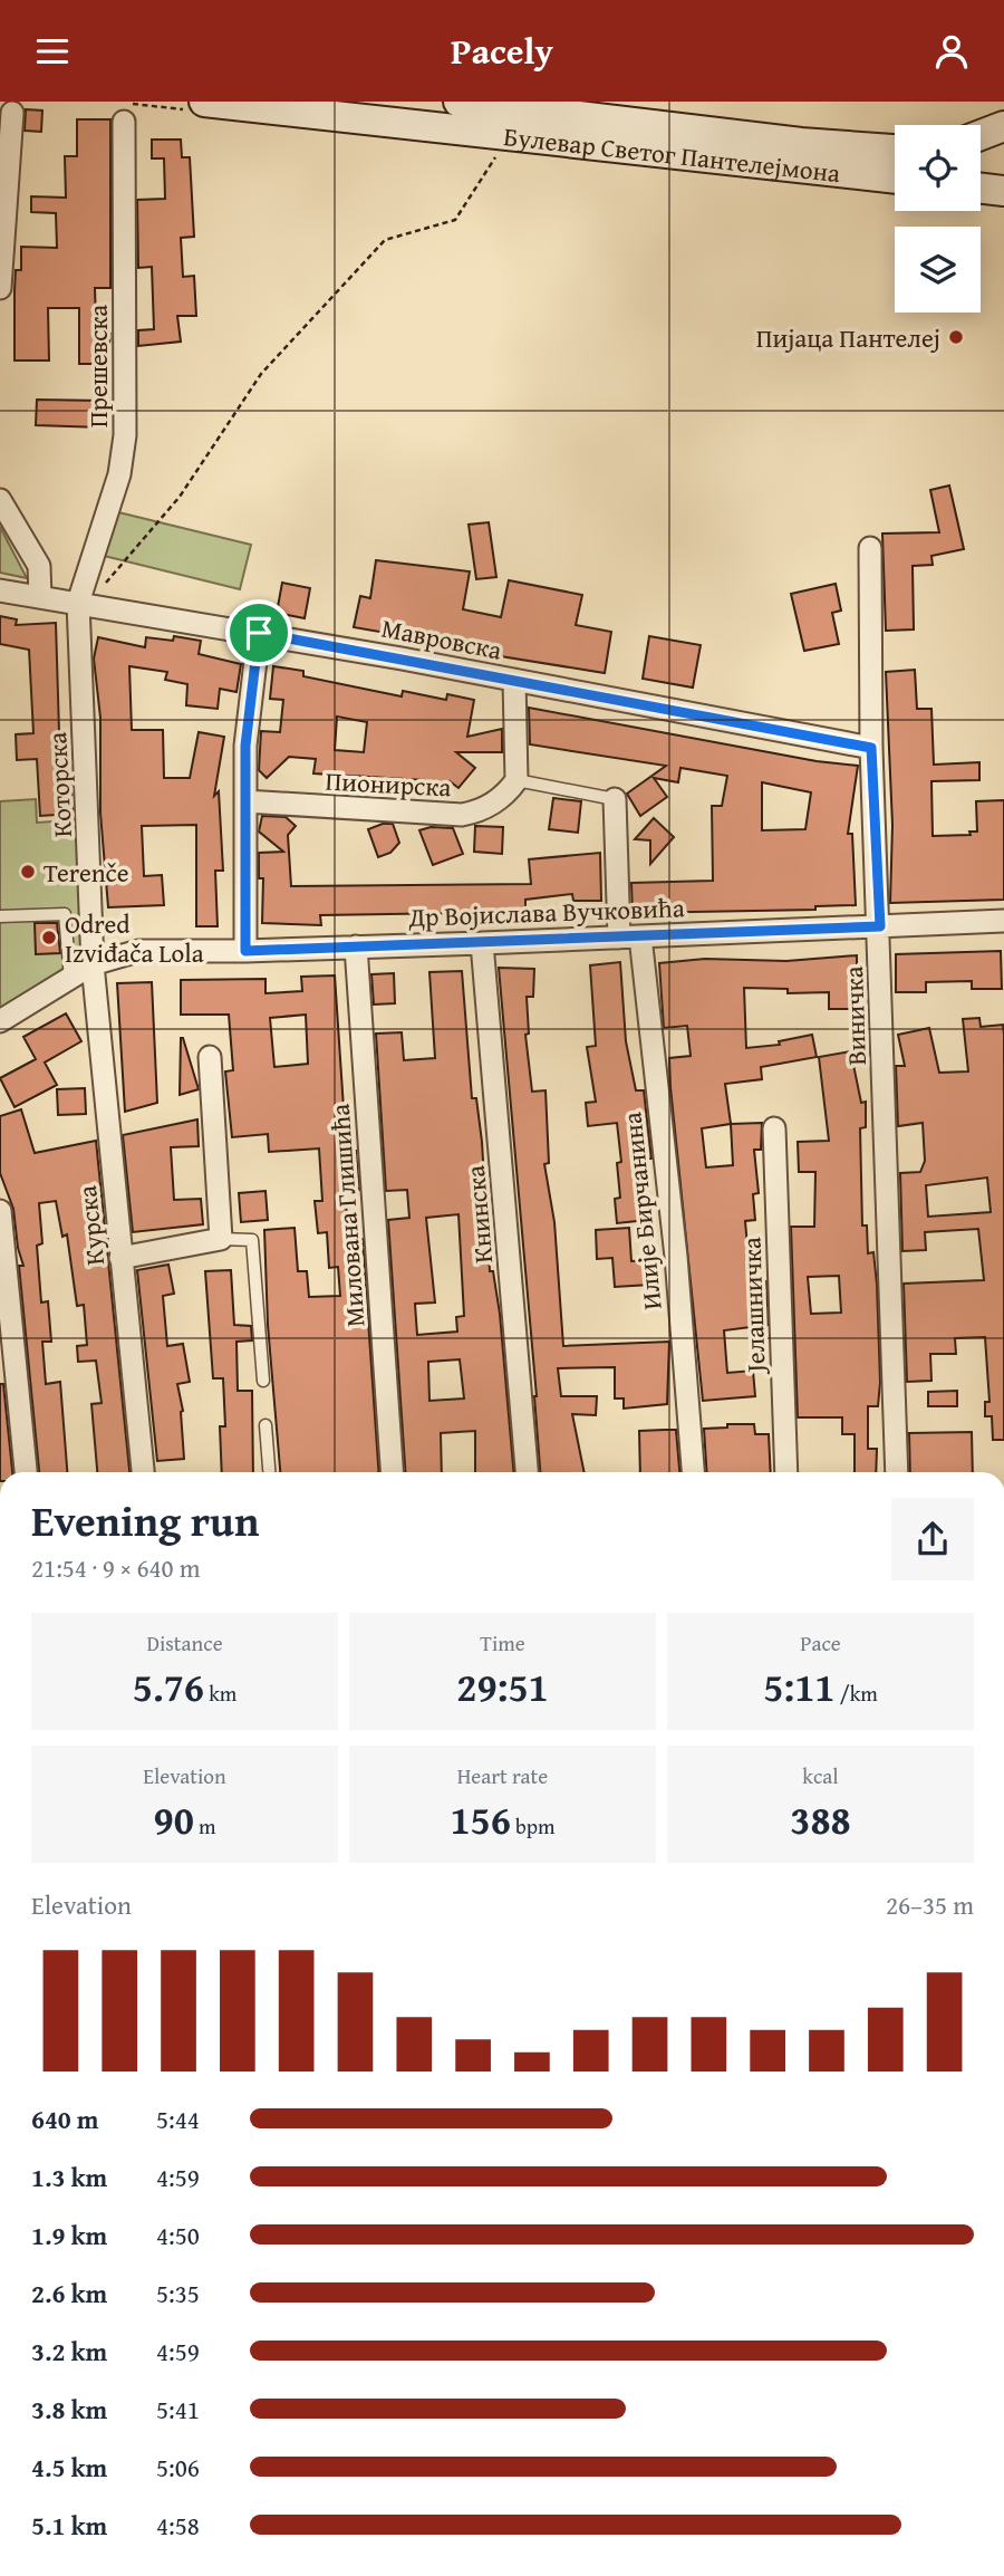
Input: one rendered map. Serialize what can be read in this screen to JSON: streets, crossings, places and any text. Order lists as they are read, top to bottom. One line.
{"streets":{"main road":["Булевар Светог Пантелејмона"],"street":["Прешевска","Мавровска","Пионирска","Которска","Др Војислава Вучковића","Виничка","Илије Бирчанина","Книнска","Милована Глишића","Курска","Јелашничка"]},"crossings":[["Прешевска","Мавровска"],["Прешевска","Которска"],["Мавровска","Которска"],["Мавровска","Виничка"],["Которска","Др Војислава Вучковића"],["Которска","Курска"],["Др Војислава Вучковића","Виничка"],["Др Војислава Вучковића","Илије Бирчанина"],["Др Војислава Вучковића","Книнска"],["Др Војислава Вучковића","Милована Глишића"],["Др Војислава Вучковића","Курска"]],"places":["Пијаца Пантелеј","Terenče","Odred Izviđača Lola"],"page":{"header":"Pacely","heading":["Evening run","21:54 · 9 × 640 m"],"stats":[["Distance","5.76 km"],["Time","29:51"],["Pace","5:11 /km"],["Elevation","90 m"],["Heart rate","156 bpm"],["kcal","388"]],"chart":["Elevation","26–35 m"],"list":[{"name":"640 m","note":"5:44"},{"name":"1.3 km","note":"4:59"},{"name":"1.9 km","note":"4:50"},{"name":"2.6 km","note":"5:35"},{"name":"3.2 km","note":"4:59"},{"name":"3.8 km","note":"5:41"},{"name":"4.5 km","note":"5:06"},{"name":"5.1 km","note":"4:58"}]}}
